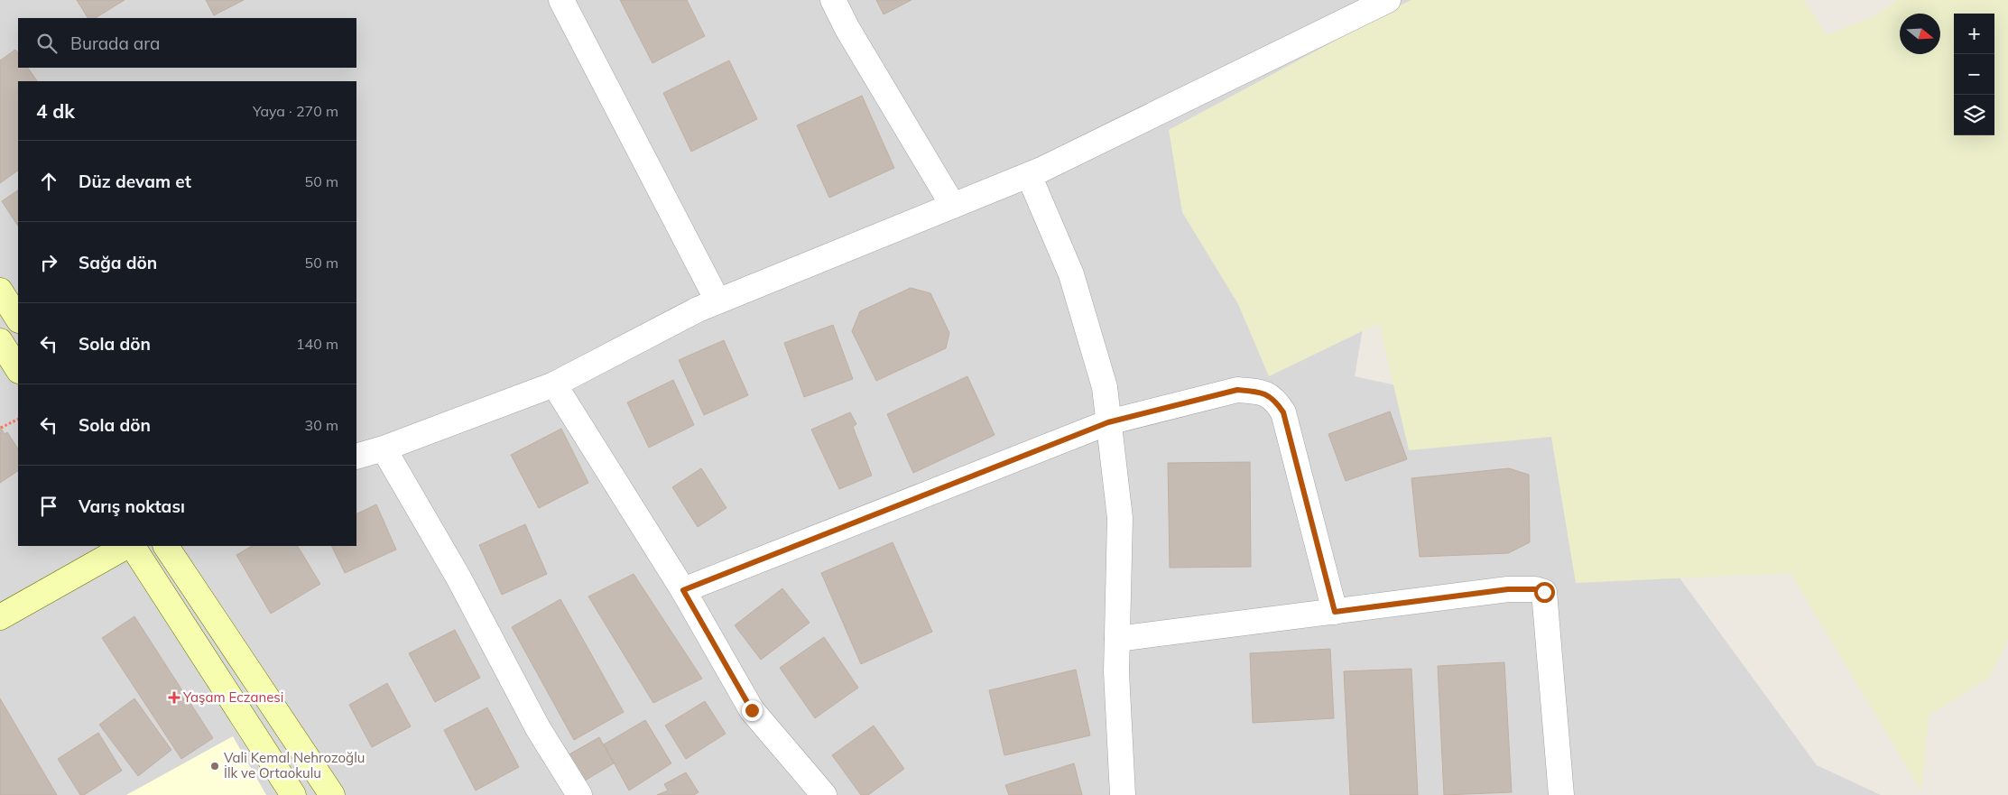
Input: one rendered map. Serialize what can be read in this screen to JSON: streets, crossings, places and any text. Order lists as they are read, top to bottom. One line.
{"places":{"health":["Yaşam Eczanesi"],"other":["Vali Kemal Nehrozoğlu İlk ve Ortaokulu"]},"north":"right","page":{"map_buttons":["+","−"],"search":"Burada ara","heading":["4 dk","Yaya · 270 m"],"list":[["Düz devam et","50 m"],["Sağa dön","50 m"],["Sola dön","140 m"],["Sola dön","30 m"],"Varış noktası"]}}
